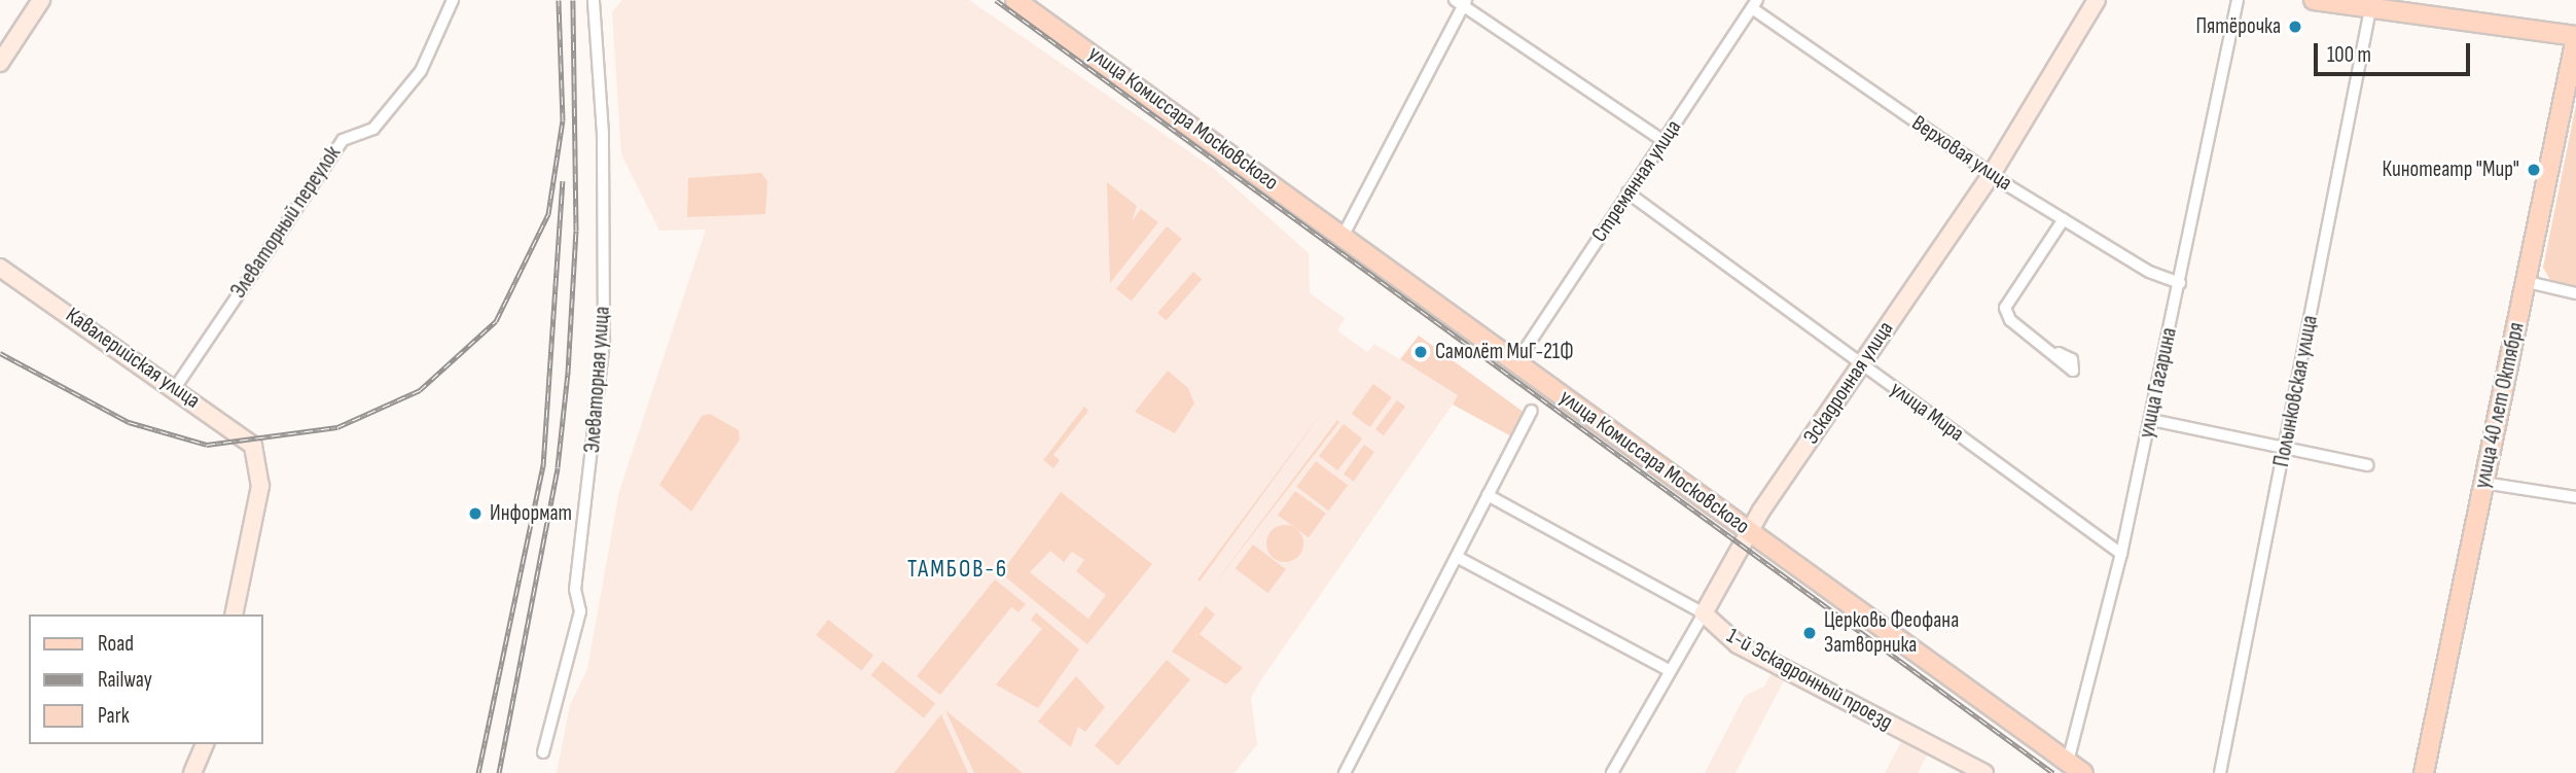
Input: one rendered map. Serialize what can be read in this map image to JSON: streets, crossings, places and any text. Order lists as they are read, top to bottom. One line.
{"streets":{"main road":["улица Комиссара Московского","улица 40 лет Октября"],"street":["Верховая улица","Стремянная улица","Элеваторный переулок","Кавалерийская улица","Элеваторная улица","Эскадронная улица","улица Гагарина","Полынковская улица","улица Мира","1-й Эскадронный проезд"]},"crossings":[["улица Комиссара Московского","Стремянная улица"],["улица Комиссара Московского","Эскадронная улица"],["улица Комиссара Московского","улица Гагарина"],["Верховая улица","Стремянная улица"],["Верховая улица","Эскадронная улица"],["Верховая улица","улица Гагарина"],["Стремянная улица","улица Мира"],["Элеваторный переулок","Кавалерийская улица"],["Эскадронная улица","улица Мира"],["Эскадронная улица","1-й Эскадронный проезд"],["улица Гагарина","улица Мира"]],"districts":["ТАМБОВ-6"],"places":["Пятёрочка","Кинотеатр \"Мир\"","Самолёт МиГ-21Ф","Информат","Церковь Феофана Затворника"],"legend":["Road","Railway","Park"],"scale_bar":"100 m"}
